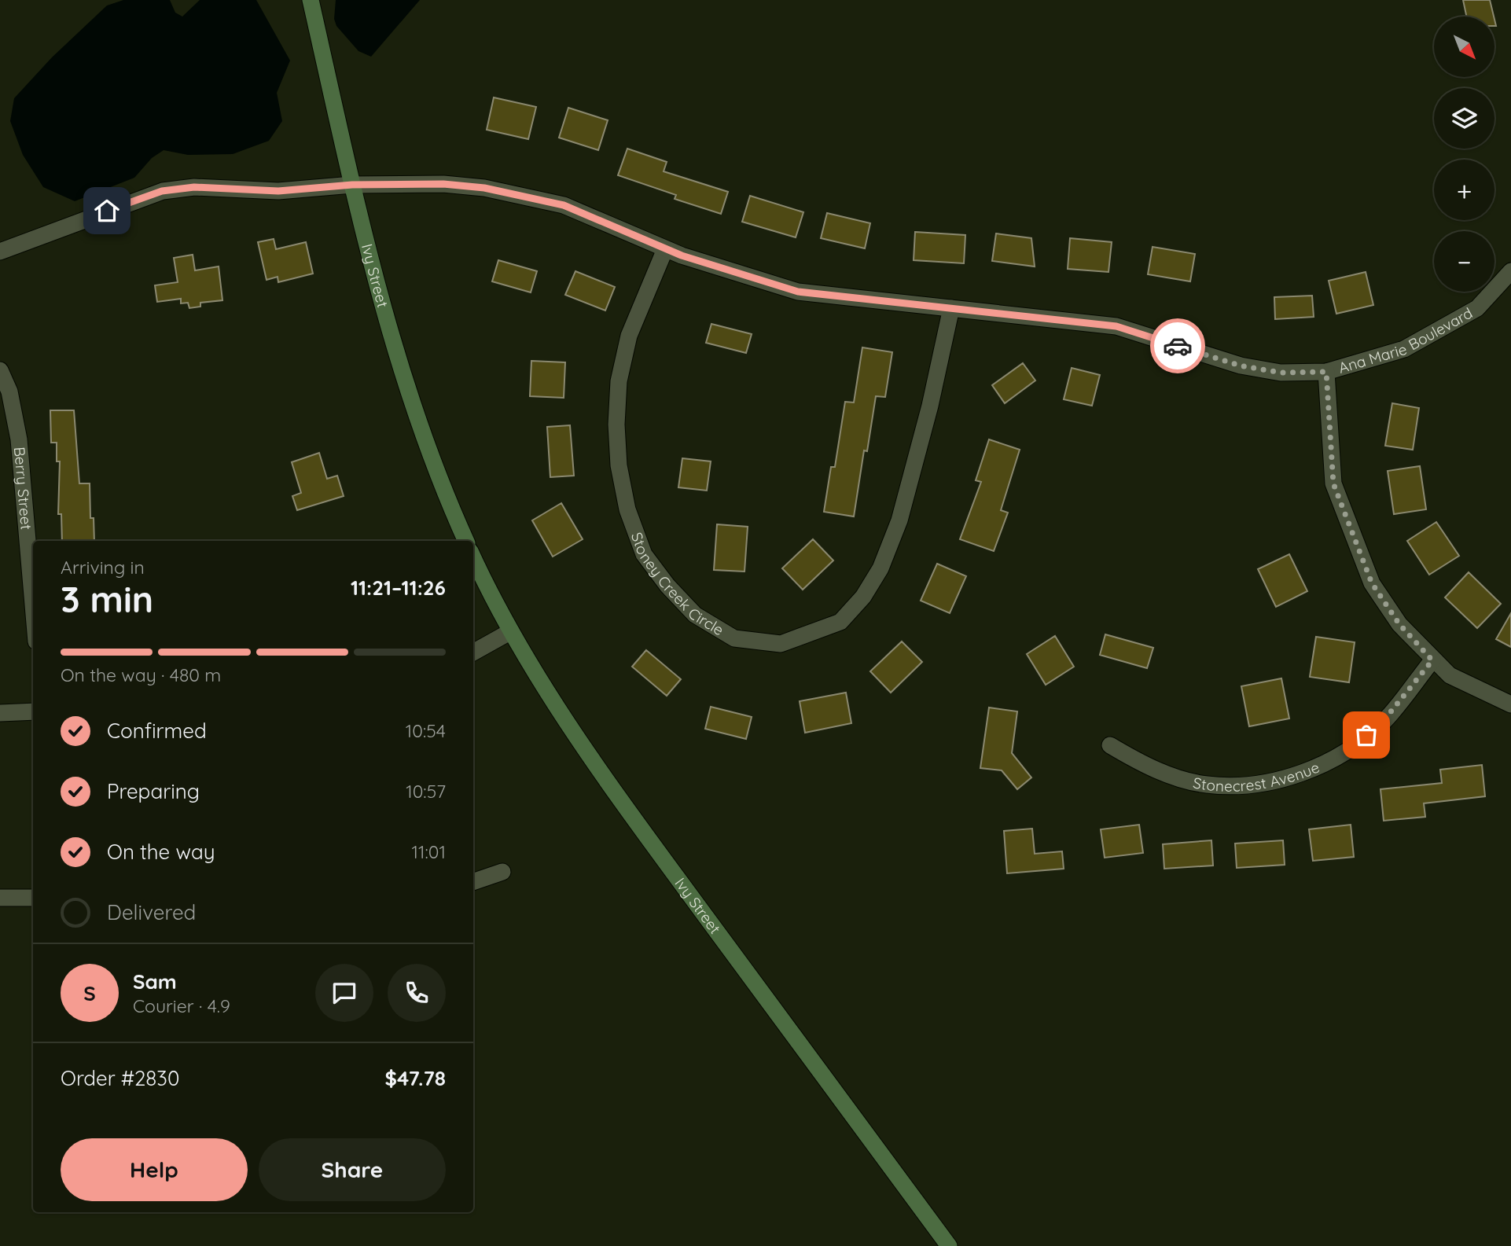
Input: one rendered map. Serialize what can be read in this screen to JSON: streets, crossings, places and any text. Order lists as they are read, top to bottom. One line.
{"streets":{"main road":["Ivy Street"],"street":["Ana Marie Boulevard","Berry Street","Stoney Creek Circle","Stonecrest Avenue"]},"crossings":[["Ivy Street","Ana Marie Boulevard"],["Ana Marie Boulevard","Stoney Creek Circle"]],"north":"bottom right","page":{"map_buttons":["+","−"],"heading":["3 min","Arriving in","11:21–11:26"],"panel":["Sam","Courier · 4.9","Order #2830","$47.78"],"bar":"On the way · 480 m","list":[["Confirmed","10:54"],["Preparing","10:57"],["On the way","11:01"],"Delivered"],"round":"S","buttons":["Help","Share"]}}
